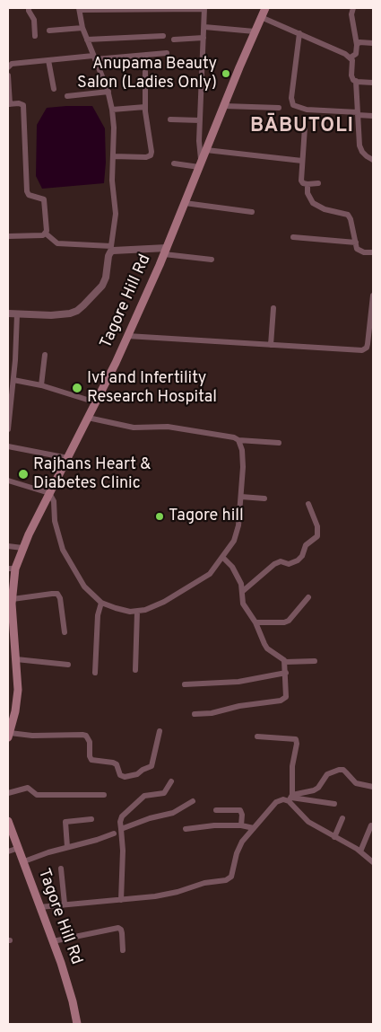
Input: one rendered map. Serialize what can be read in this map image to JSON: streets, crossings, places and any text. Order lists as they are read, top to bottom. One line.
{"streets":{"main road":["Tagore Hill Rd"]},"districts":["BĀBUTOLI"],"places":["Anupama Beauty Salon (Ladies Only)","Ivf and Infertility Research Hospital","Rajhans Heart & Diabetes Clinic","Tagore hill"]}
